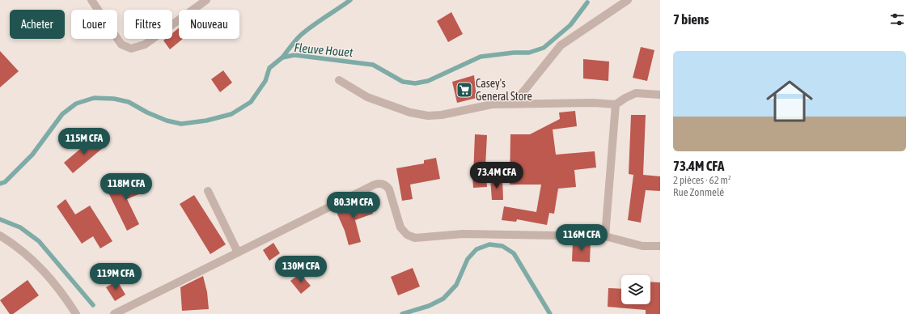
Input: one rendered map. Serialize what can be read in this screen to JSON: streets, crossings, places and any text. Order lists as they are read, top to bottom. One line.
{"water":["Fleuve Houet"],"places":{"supermarket":["Casey's General Store"]},"page":{"heading":"7 biens","chip":["Acheter","Louer","Filtres","Nouveau"],"list":[{"name":"73.4M CFA","note":"2 pièces · 62 m² · Rue Zonmelé"}],"price":["115M CFA","73.4M CFA","118M CFA","80.3M CFA","116M CFA","130M CFA","119M CFA"]}}
